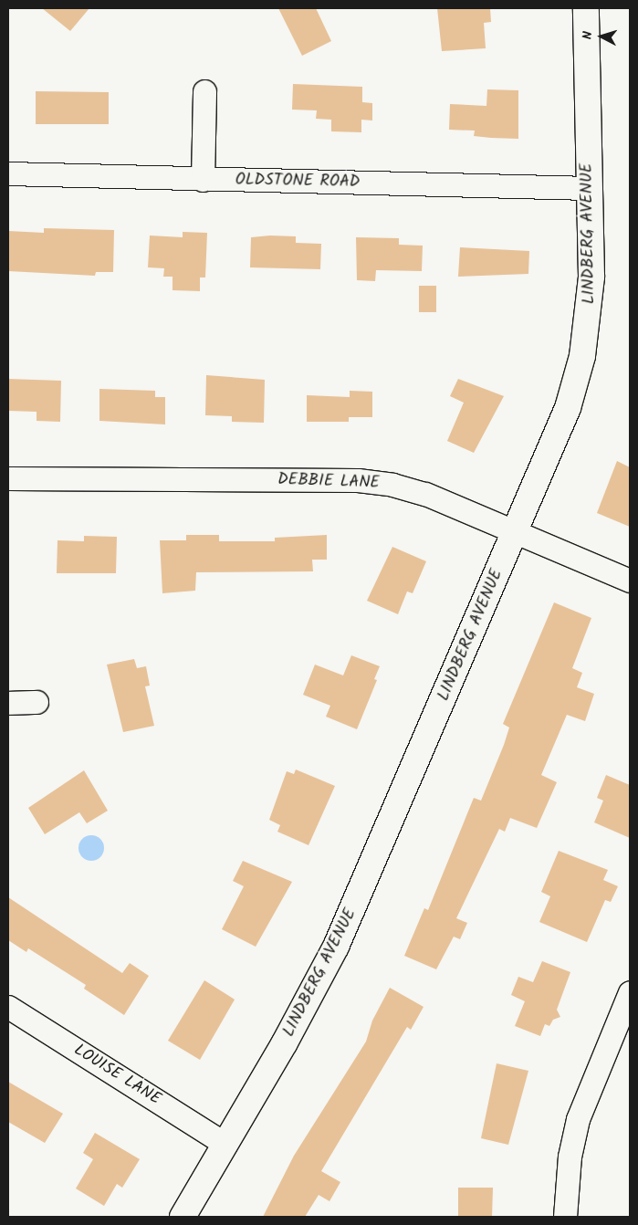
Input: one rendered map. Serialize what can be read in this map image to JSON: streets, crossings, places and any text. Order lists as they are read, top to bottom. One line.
{"streets":{"street":["OLDSTONE ROAD","LINDBERG AVENUE","DEBBIE LANE","LOUISE LANE"]},"crossings":[["OLDSTONE ROAD","LINDBERG AVENUE"],["LINDBERG AVENUE","DEBBIE LANE"],["LINDBERG AVENUE","LOUISE LANE"]],"north":"left"}
